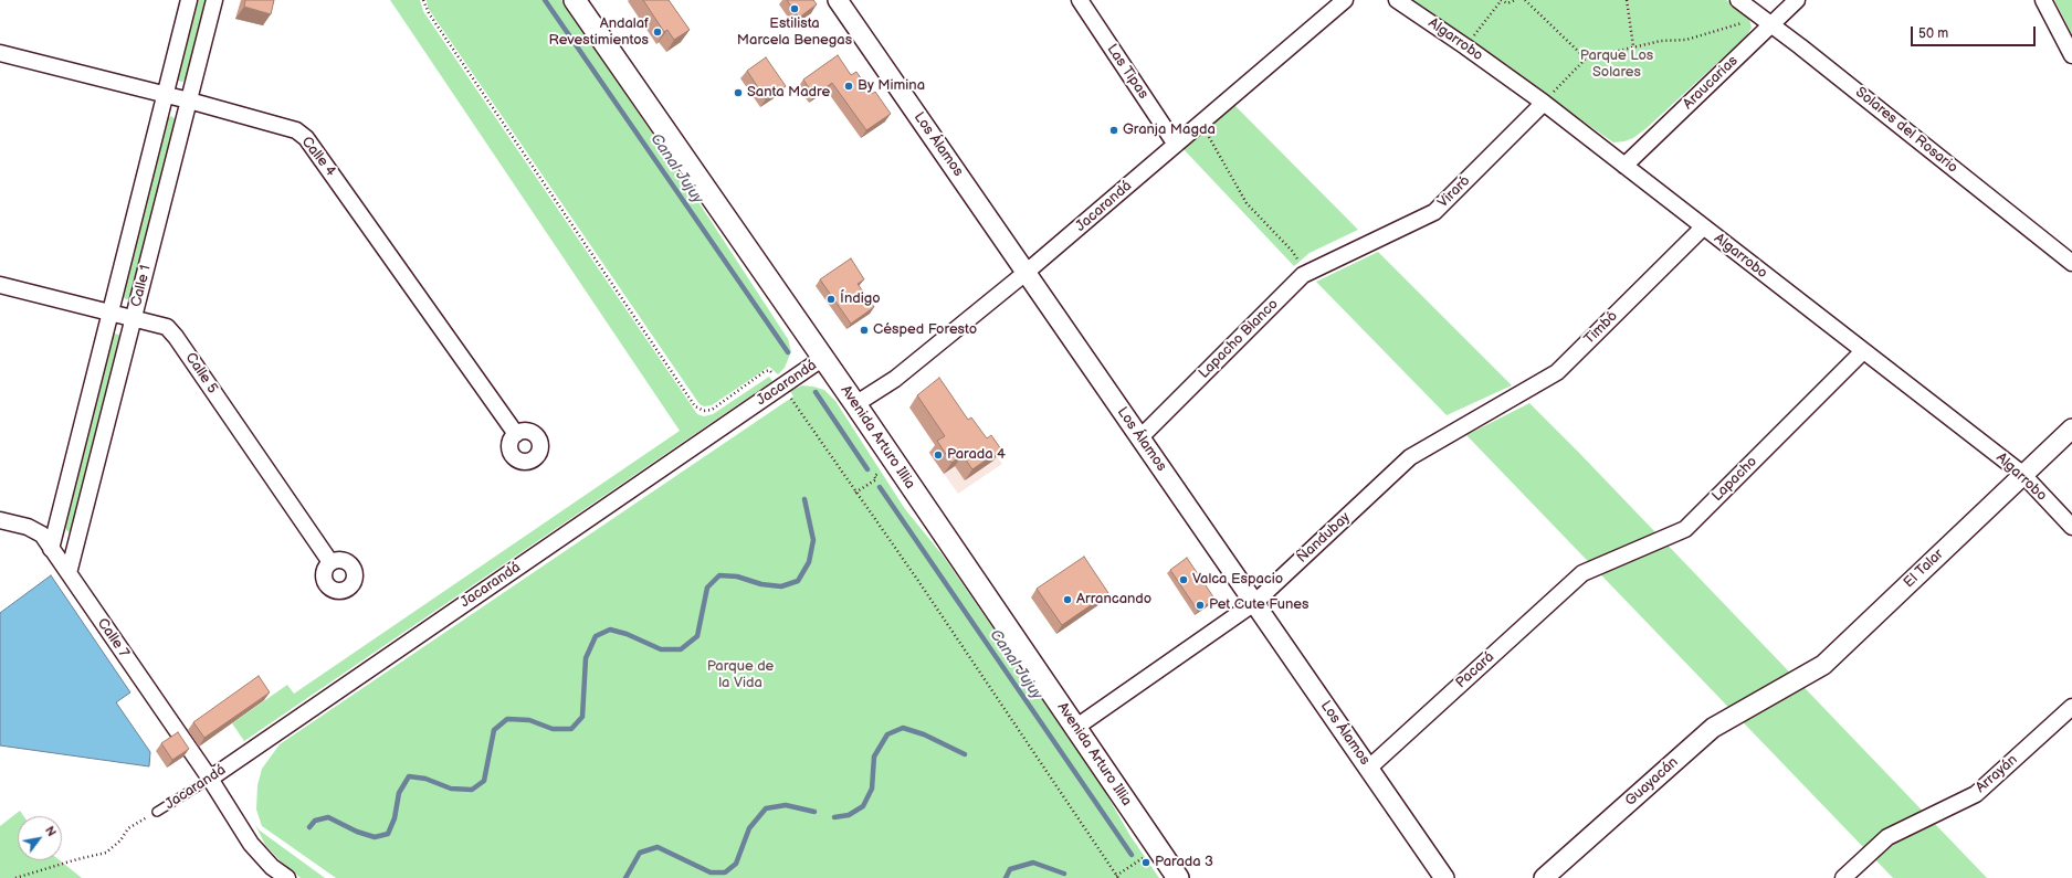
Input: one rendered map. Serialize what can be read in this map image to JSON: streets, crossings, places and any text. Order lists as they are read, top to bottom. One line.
{"streets":{"main road":["Avenida Arturo Illia"],"street":["Algarrobo","Las Tipas","Araucarias","Solares del Rosario","Los Álamos","Calle 4","Viraró","Jacarandá","Calle 1","Timbó","Lapacho Blanco","Calle 5","Lapacho","Ñandubay","El Talar","Calle 7","Pacará","Arrayán","Guayacán"]},"crossings":[["Algarrobo","Araucarias"],["Algarrobo","Viraró"],["Algarrobo","Timbó"],["Algarrobo","Lapacho"],["Algarrobo","El Talar"],["Las Tipas","Jacarandá"],["Araucarias","Solares del Rosario"],["Los Álamos","Jacarandá"],["Los Álamos","Lapacho Blanco"],["Los Álamos","Ñandubay"],["Los Álamos","Pacará"],["Calle 4","Calle 1"],["Viraró","Lapacho Blanco"],["Jacarandá","Avenida Arturo Illia"],["Jacarandá","Calle 7"],["Calle 1","Calle 5"],["Calle 1","Calle 7"],["Timbó","Ñandubay"],["Avenida Arturo Illia","Ñandubay"],["Lapacho","Pacará"],["El Talar","Guayacán"]],"water":["Canal Jujuy"],"parks":["Parque Los Solares","Parque de la Vida"],"places":["Estilista Marcela Benegas","Andalaf Revestimientos","By Mimina","Santa Madre","Granja Magda","Índigo","Césped Foresto","Parada 4","Valca Espacio","Arrancando","Pet Cute Funes","Parada 3"],"scale_bar":"50 m","north":"top right"}
